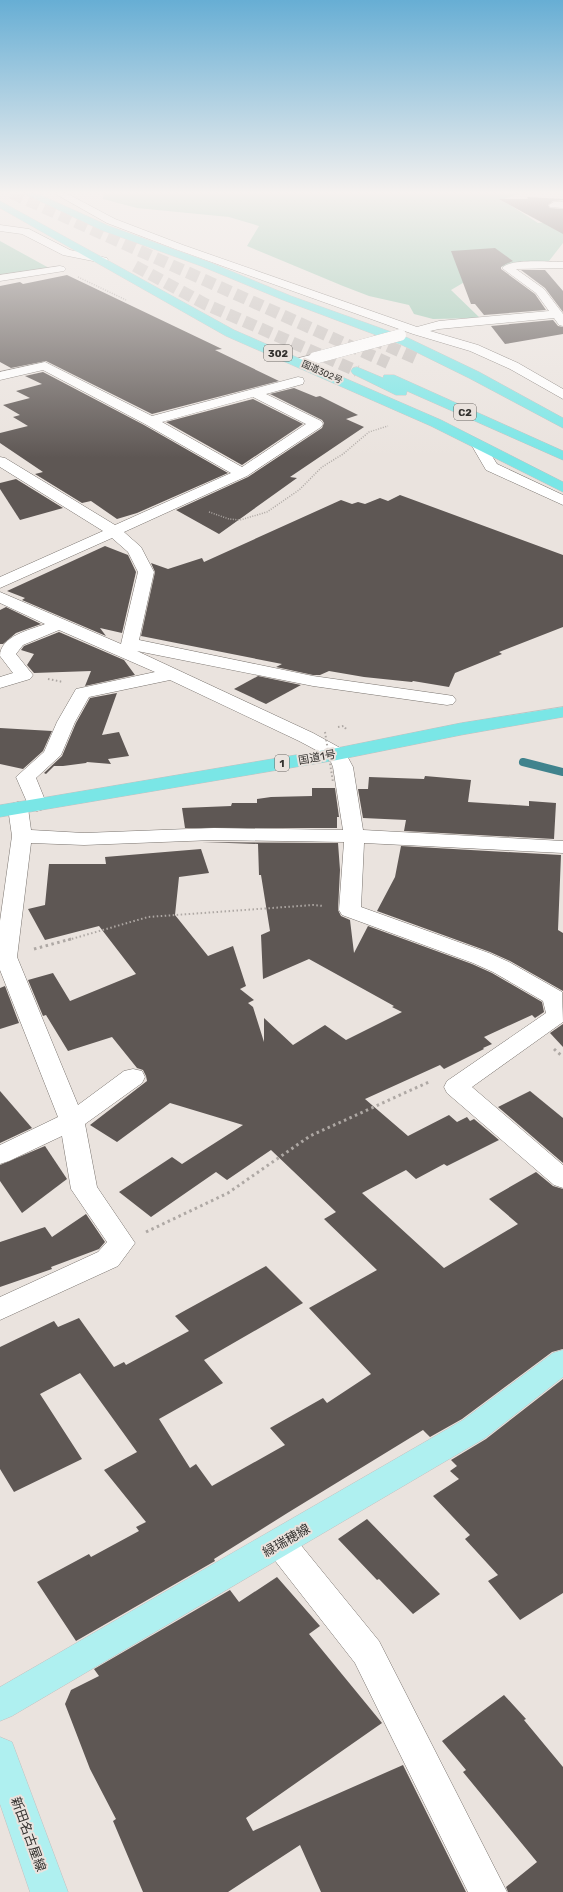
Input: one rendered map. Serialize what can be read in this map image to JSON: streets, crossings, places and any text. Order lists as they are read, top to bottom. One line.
{"streets":{"highway":["302","国道302号","C2","国道1号","1"],"main road":["緑瑞穂線","新田名古屋線"]}}
